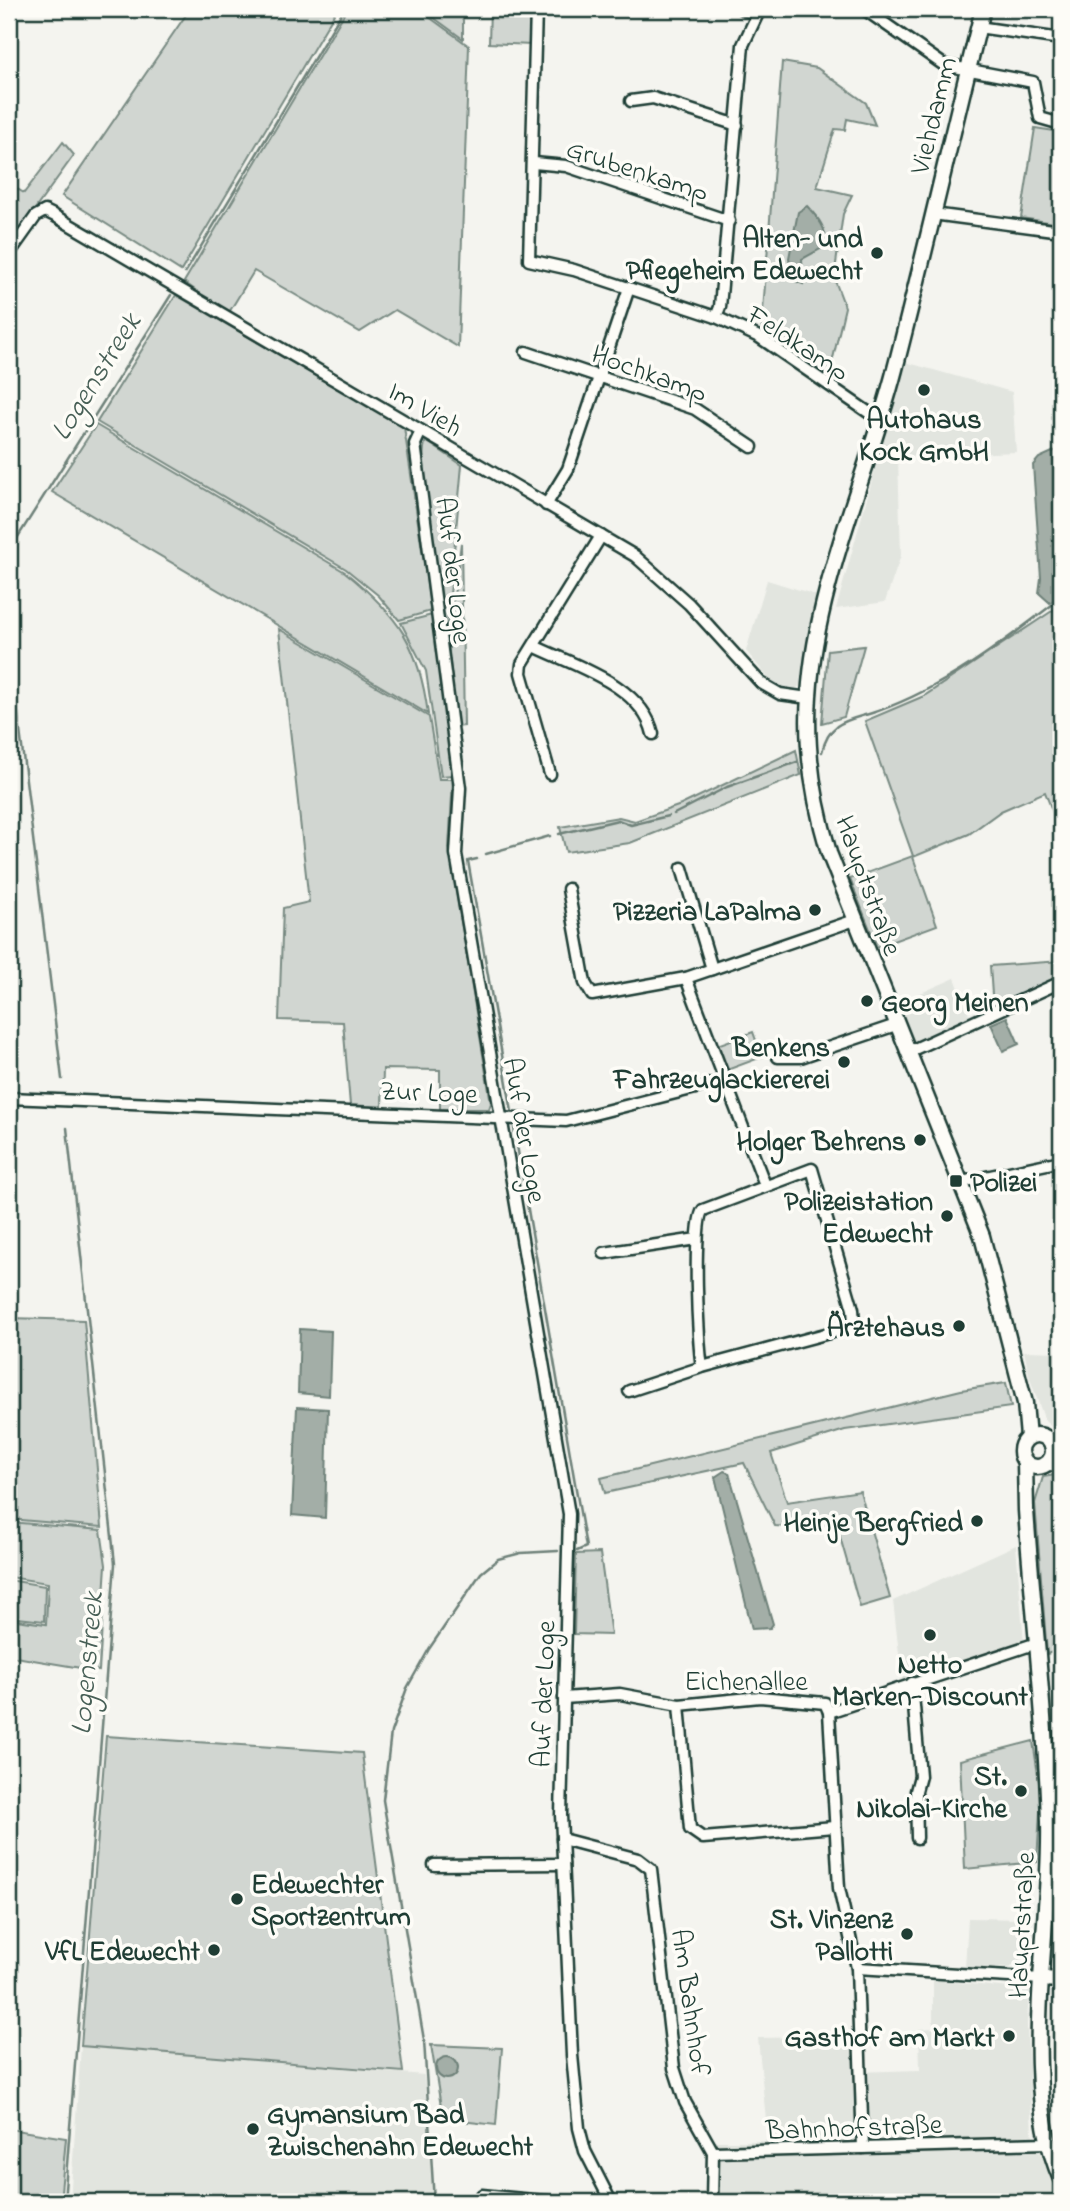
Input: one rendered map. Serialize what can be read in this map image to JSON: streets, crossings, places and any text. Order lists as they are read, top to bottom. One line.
{"streets":{"main road":["Viehdamm","Hauptstraße"],"street":["Grubenkamp","Feldkamp","Hochkamp","Im Vieh","Auf der Loge","Zur Loge","Eichenallee","Am Bahnhof","Bahnhofstraße"]},"crossings":[["Viehdamm","Hauptstraße"],["Grubenkamp","Feldkamp"],["Feldkamp","Hauptstraße"],["Im Vieh","Auf der Loge"],["Im Vieh","Hauptstraße"],["Auf der Loge","Zur Loge"],["Auf der Loge","Eichenallee"],["Auf der Loge","Am Bahnhof"],["Hauptstraße","Eichenallee"],["Hauptstraße","Bahnhofstraße"],["Am Bahnhof","Bahnhofstraße"]],"water":["Logenstreek"],"places":{"other":["Alten- und Pflegeheim Edewecht","Autohaus Kock GmbH","Pizzeria LaPalma","Georg Meinen","Benkens Fahrzeuglackiererei","Holger Behrens","Polizeistation Edewecht","Ärztehaus","Heinje Bergfried","Netto Marken-Discount","St. Nikolai-Kirche","Edewechter Sportzentrum","St. Vinzenz Pallotti","VfL Edewecht","Gasthof am Markt","Gymansium Bad Zwischenahn Edewecht"],"transit":["Polizei"]}}
